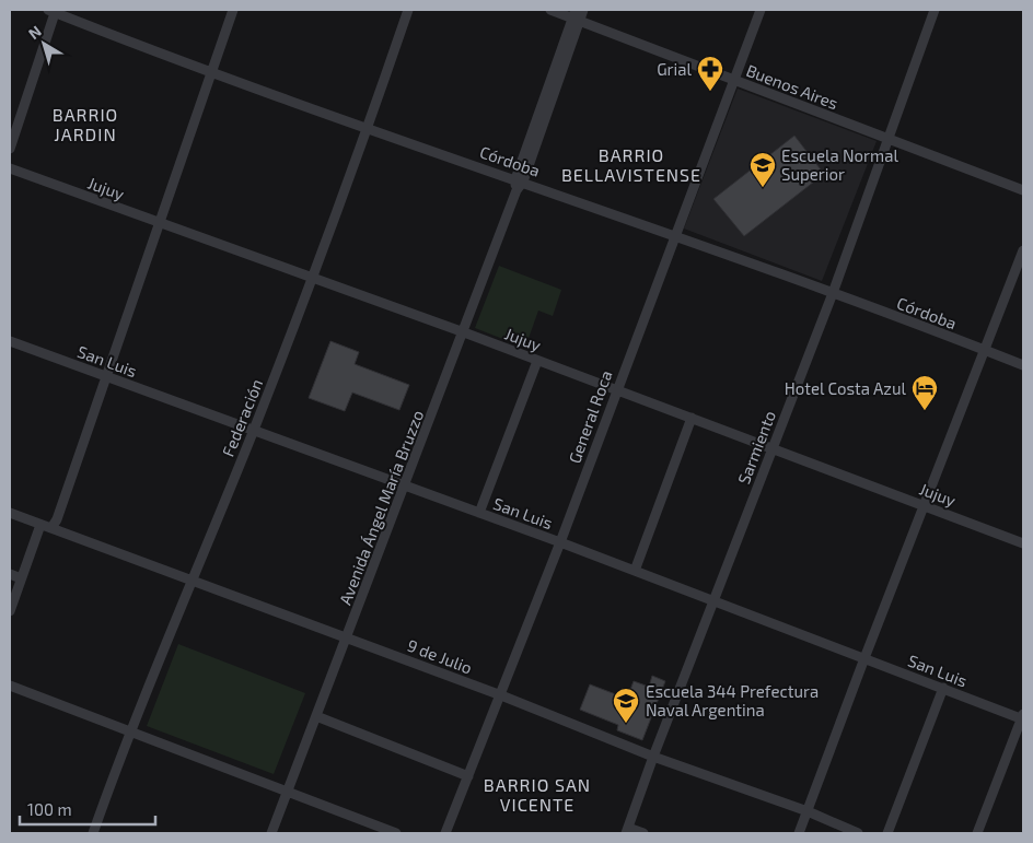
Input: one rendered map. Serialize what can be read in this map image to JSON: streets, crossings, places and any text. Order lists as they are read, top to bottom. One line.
{"streets":{"street":["Buenos Aires","Córdoba","Jujuy","San Luis","General Roca","Federación","Sarmiento","Avenida Ángel María Bruzzo","9 de Julio"]},"crossings":[["Buenos Aires","General Roca"],["Buenos Aires","Sarmiento"],["Buenos Aires","Avenida Ángel María Bruzzo"],["Córdoba","General Roca"],["Córdoba","Federación"],["Córdoba","Sarmiento"],["Córdoba","Avenida Ángel María Bruzzo"],["Jujuy","General Roca"],["Jujuy","Federación"],["Jujuy","Sarmiento"],["Jujuy","Avenida Ángel María Bruzzo"],["San Luis","General Roca"],["San Luis","Federación"],["San Luis","Sarmiento"],["San Luis","Avenida Ángel María Bruzzo"],["General Roca","9 de Julio"],["Federación","9 de Julio"],["Sarmiento","9 de Julio"],["Avenida Ángel María Bruzzo","9 de Julio"]],"districts":["BARRIO JARDIN","BARRIO BELLAVISTENSE","BARRIO SAN VICENTE"],"places":{"pharmacy":["Grial"],"school or university":["Escuela Normal Superior","Escuela 344 Prefectura Naval Argentina"],"hotel":["Hotel Costa Azul"]},"scale_bar":"100 m","north":"top left"}
